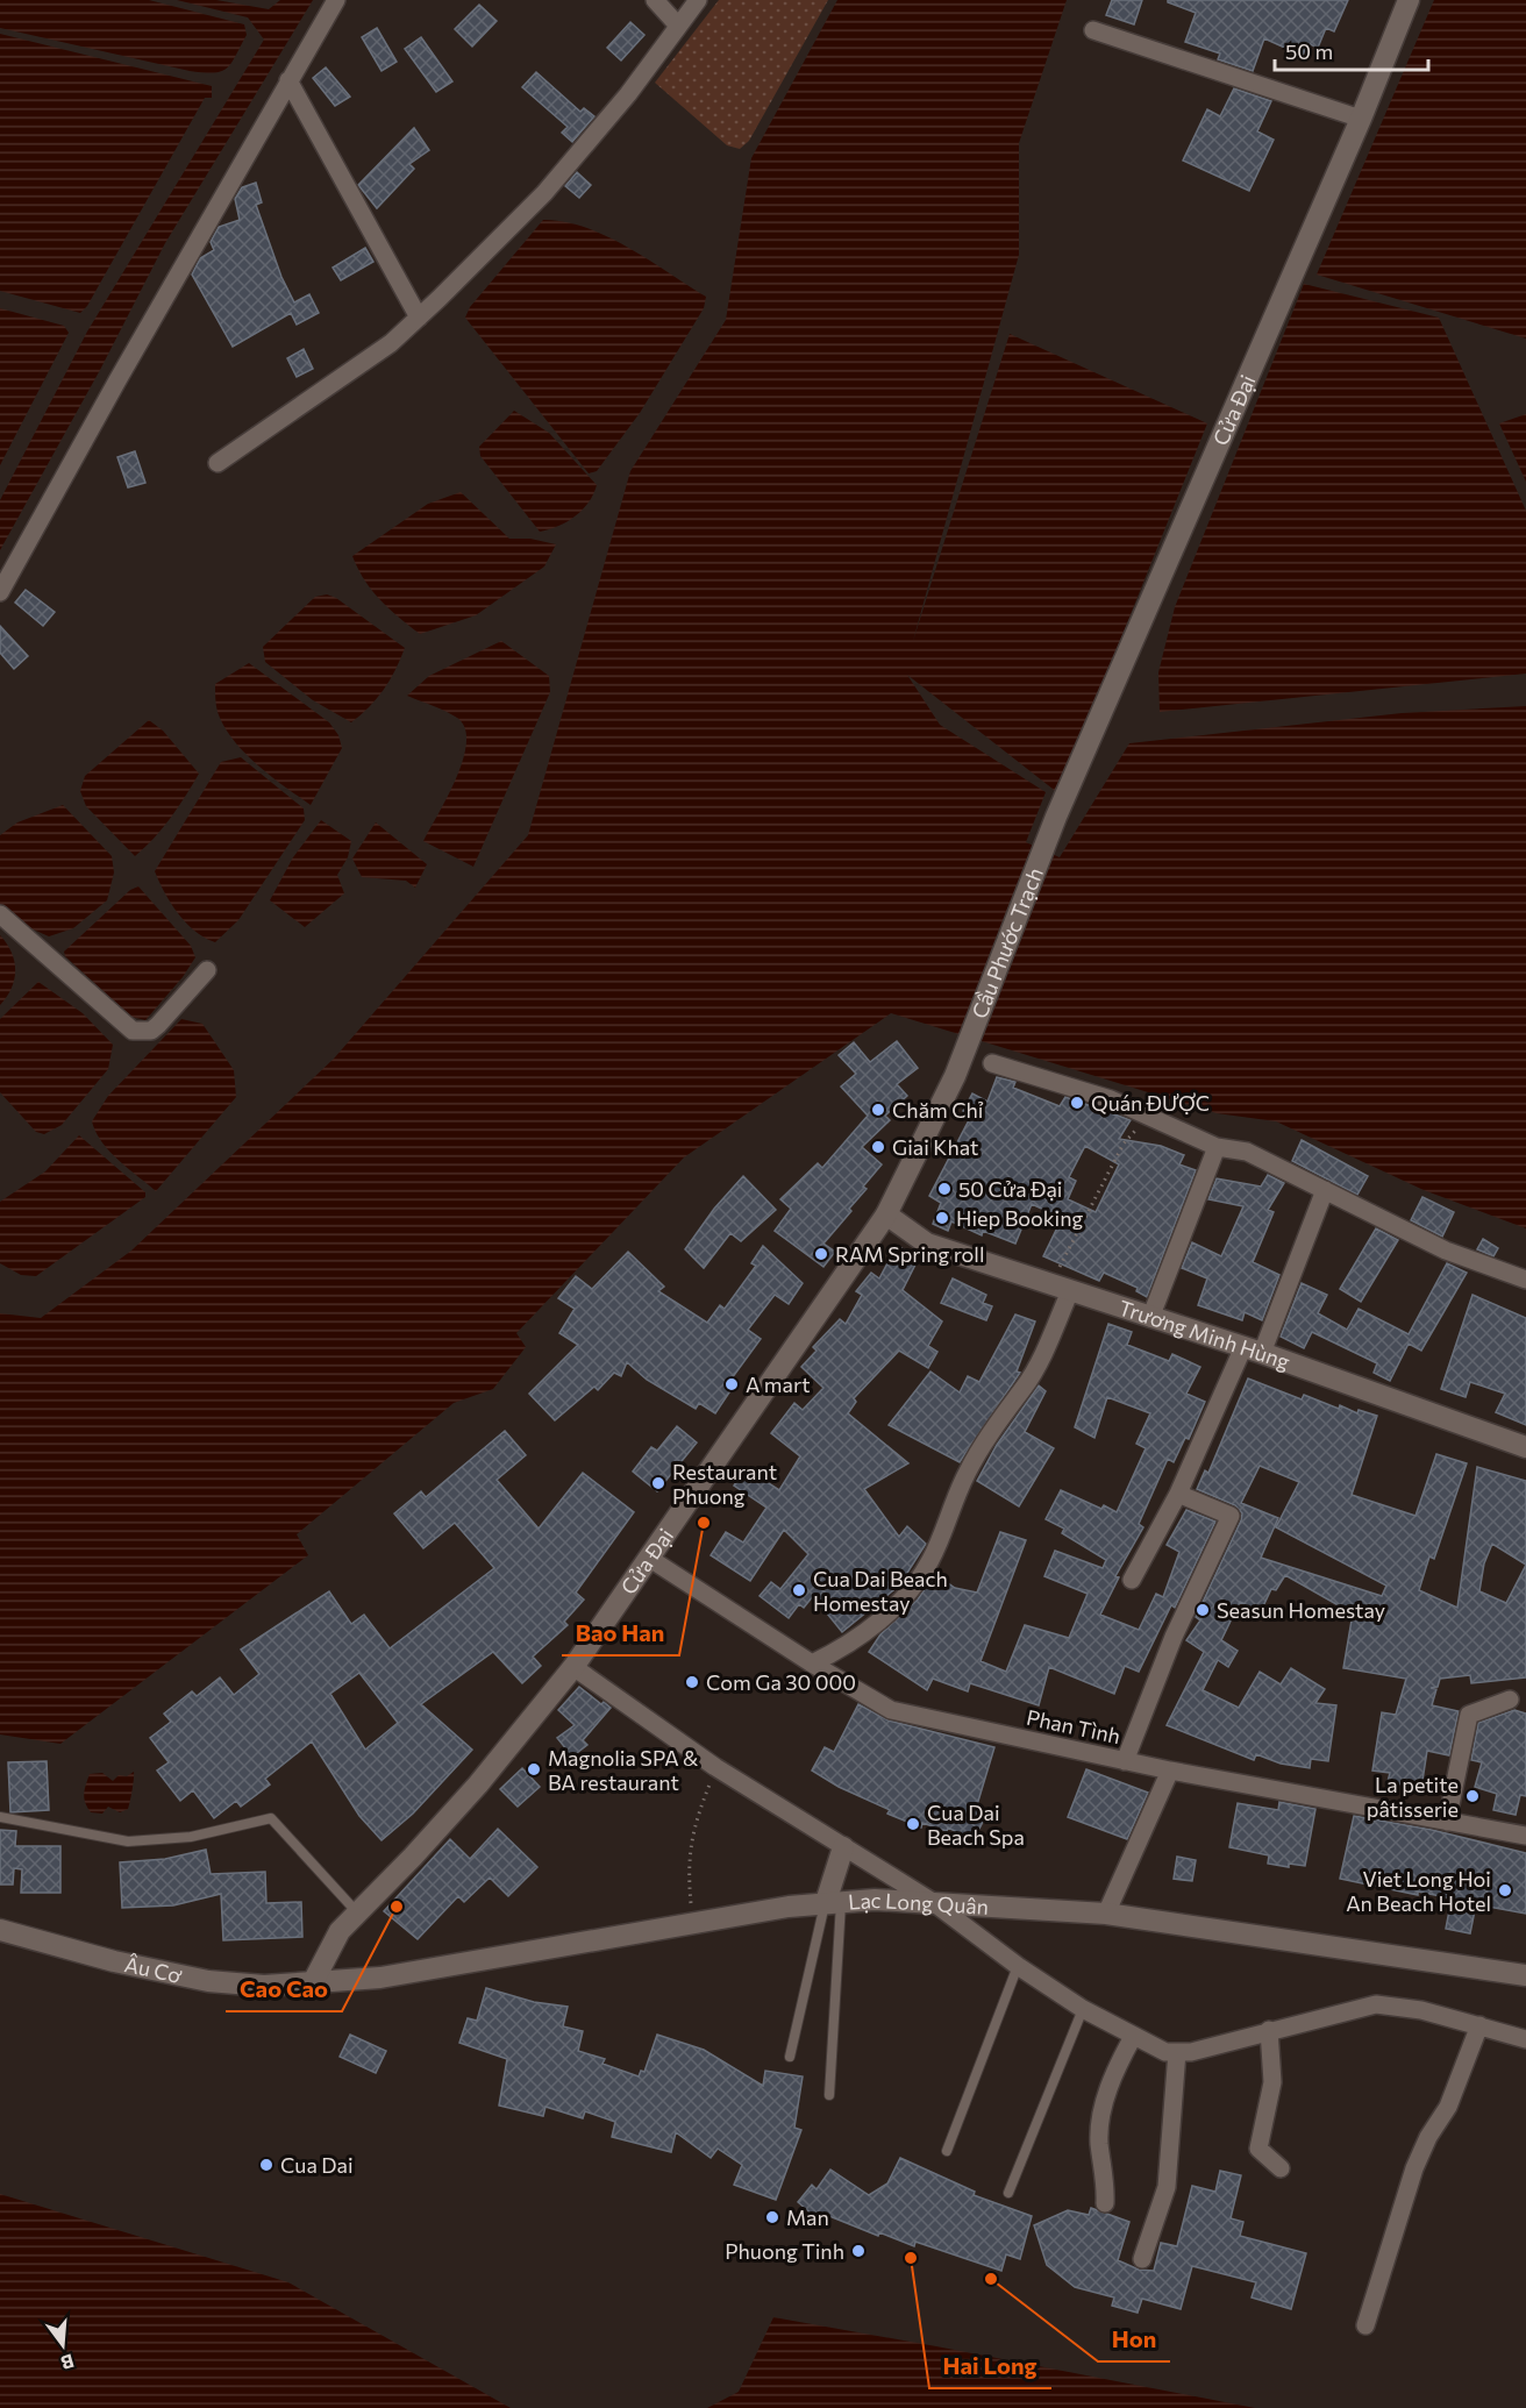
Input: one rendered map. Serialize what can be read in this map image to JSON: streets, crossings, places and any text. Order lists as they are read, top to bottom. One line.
{"streets":{"street":["Cửa Đại","Cầu Phước Trạch","Trương Minh Hùng","Phan Tình","Lạc Long Quân","Âu Cơ"]},"crossings":[["Cửa Đại","Cầu Phước Trạch"],["Cửa Đại","Trương Minh Hùng"],["Cửa Đại","Phan Tình"],["Cửa Đại","Lạc Long Quân"],["Cửa Đại","Âu Cơ"],["Lạc Long Quân","Âu Cơ"]],"places":["Quán ĐƯỢC","Chăm Chỉ","Giai Khat","50 Cửa Đại","Hiep Booking","RAM Spring roll","A mart","Restaurant Phuong","Bao Han","Cua Dai Beach Homestay","Seasun Homestay","Com Ga 30 000","Magnolia SPA & BA restaurant","La petite pâtisserie","Cua Dai Beach Spa","Viet Long Hoi An Beach Hotel","Cao Cao","Cua Dai","Man","Phuong Tinh","Hai Long","Hon"],"scale_bar":"50 m","north":"bottom"}
